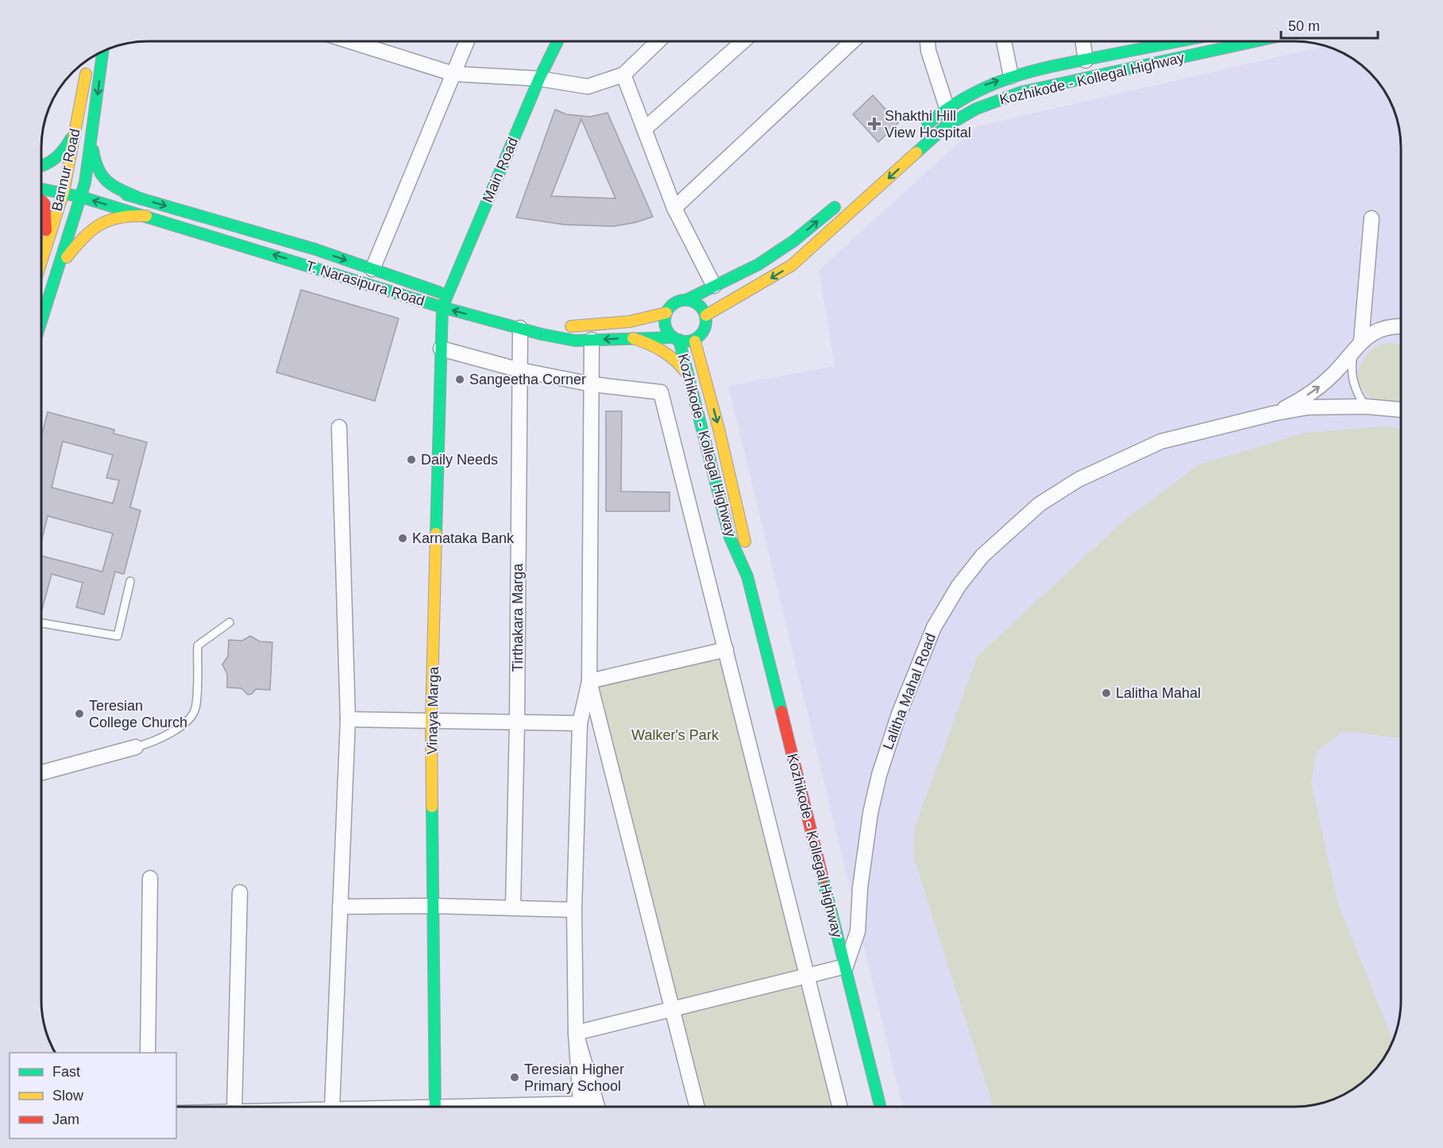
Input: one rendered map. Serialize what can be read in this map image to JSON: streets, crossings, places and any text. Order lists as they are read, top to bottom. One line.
{"streets":{"main road":["Kozhikode - Kollegal Highway","Bannur Road","Main Road","T. Narasipura Road","Vinaya Marga"],"street":["Tirthakara Marga","Lalitha Mahal Road"]},"crossings":[["Kozhikode - Kollegal Highway","T. Narasipura Road"],["Kozhikode - Kollegal Highway","Lalitha Mahal Road"],["Bannur Road","T. Narasipura Road"],["Main Road","T. Narasipura Road"],["Main Road","Vinaya Marga"],["T. Narasipura Road","Tirthakara Marga"],["T. Narasipura Road","Vinaya Marga"]],"parks":["Walker's Park"],"places":{"health":["Shakthi Hill View Hospital"],"other":["Sangeetha Corner","Daily Needs","Karnataka Bank","Lalitha Mahal","Teresian College Church","Teresian Higher Primary School"]},"legend":["Fast","Slow","Jam"],"scale_bar":"50 m"}
